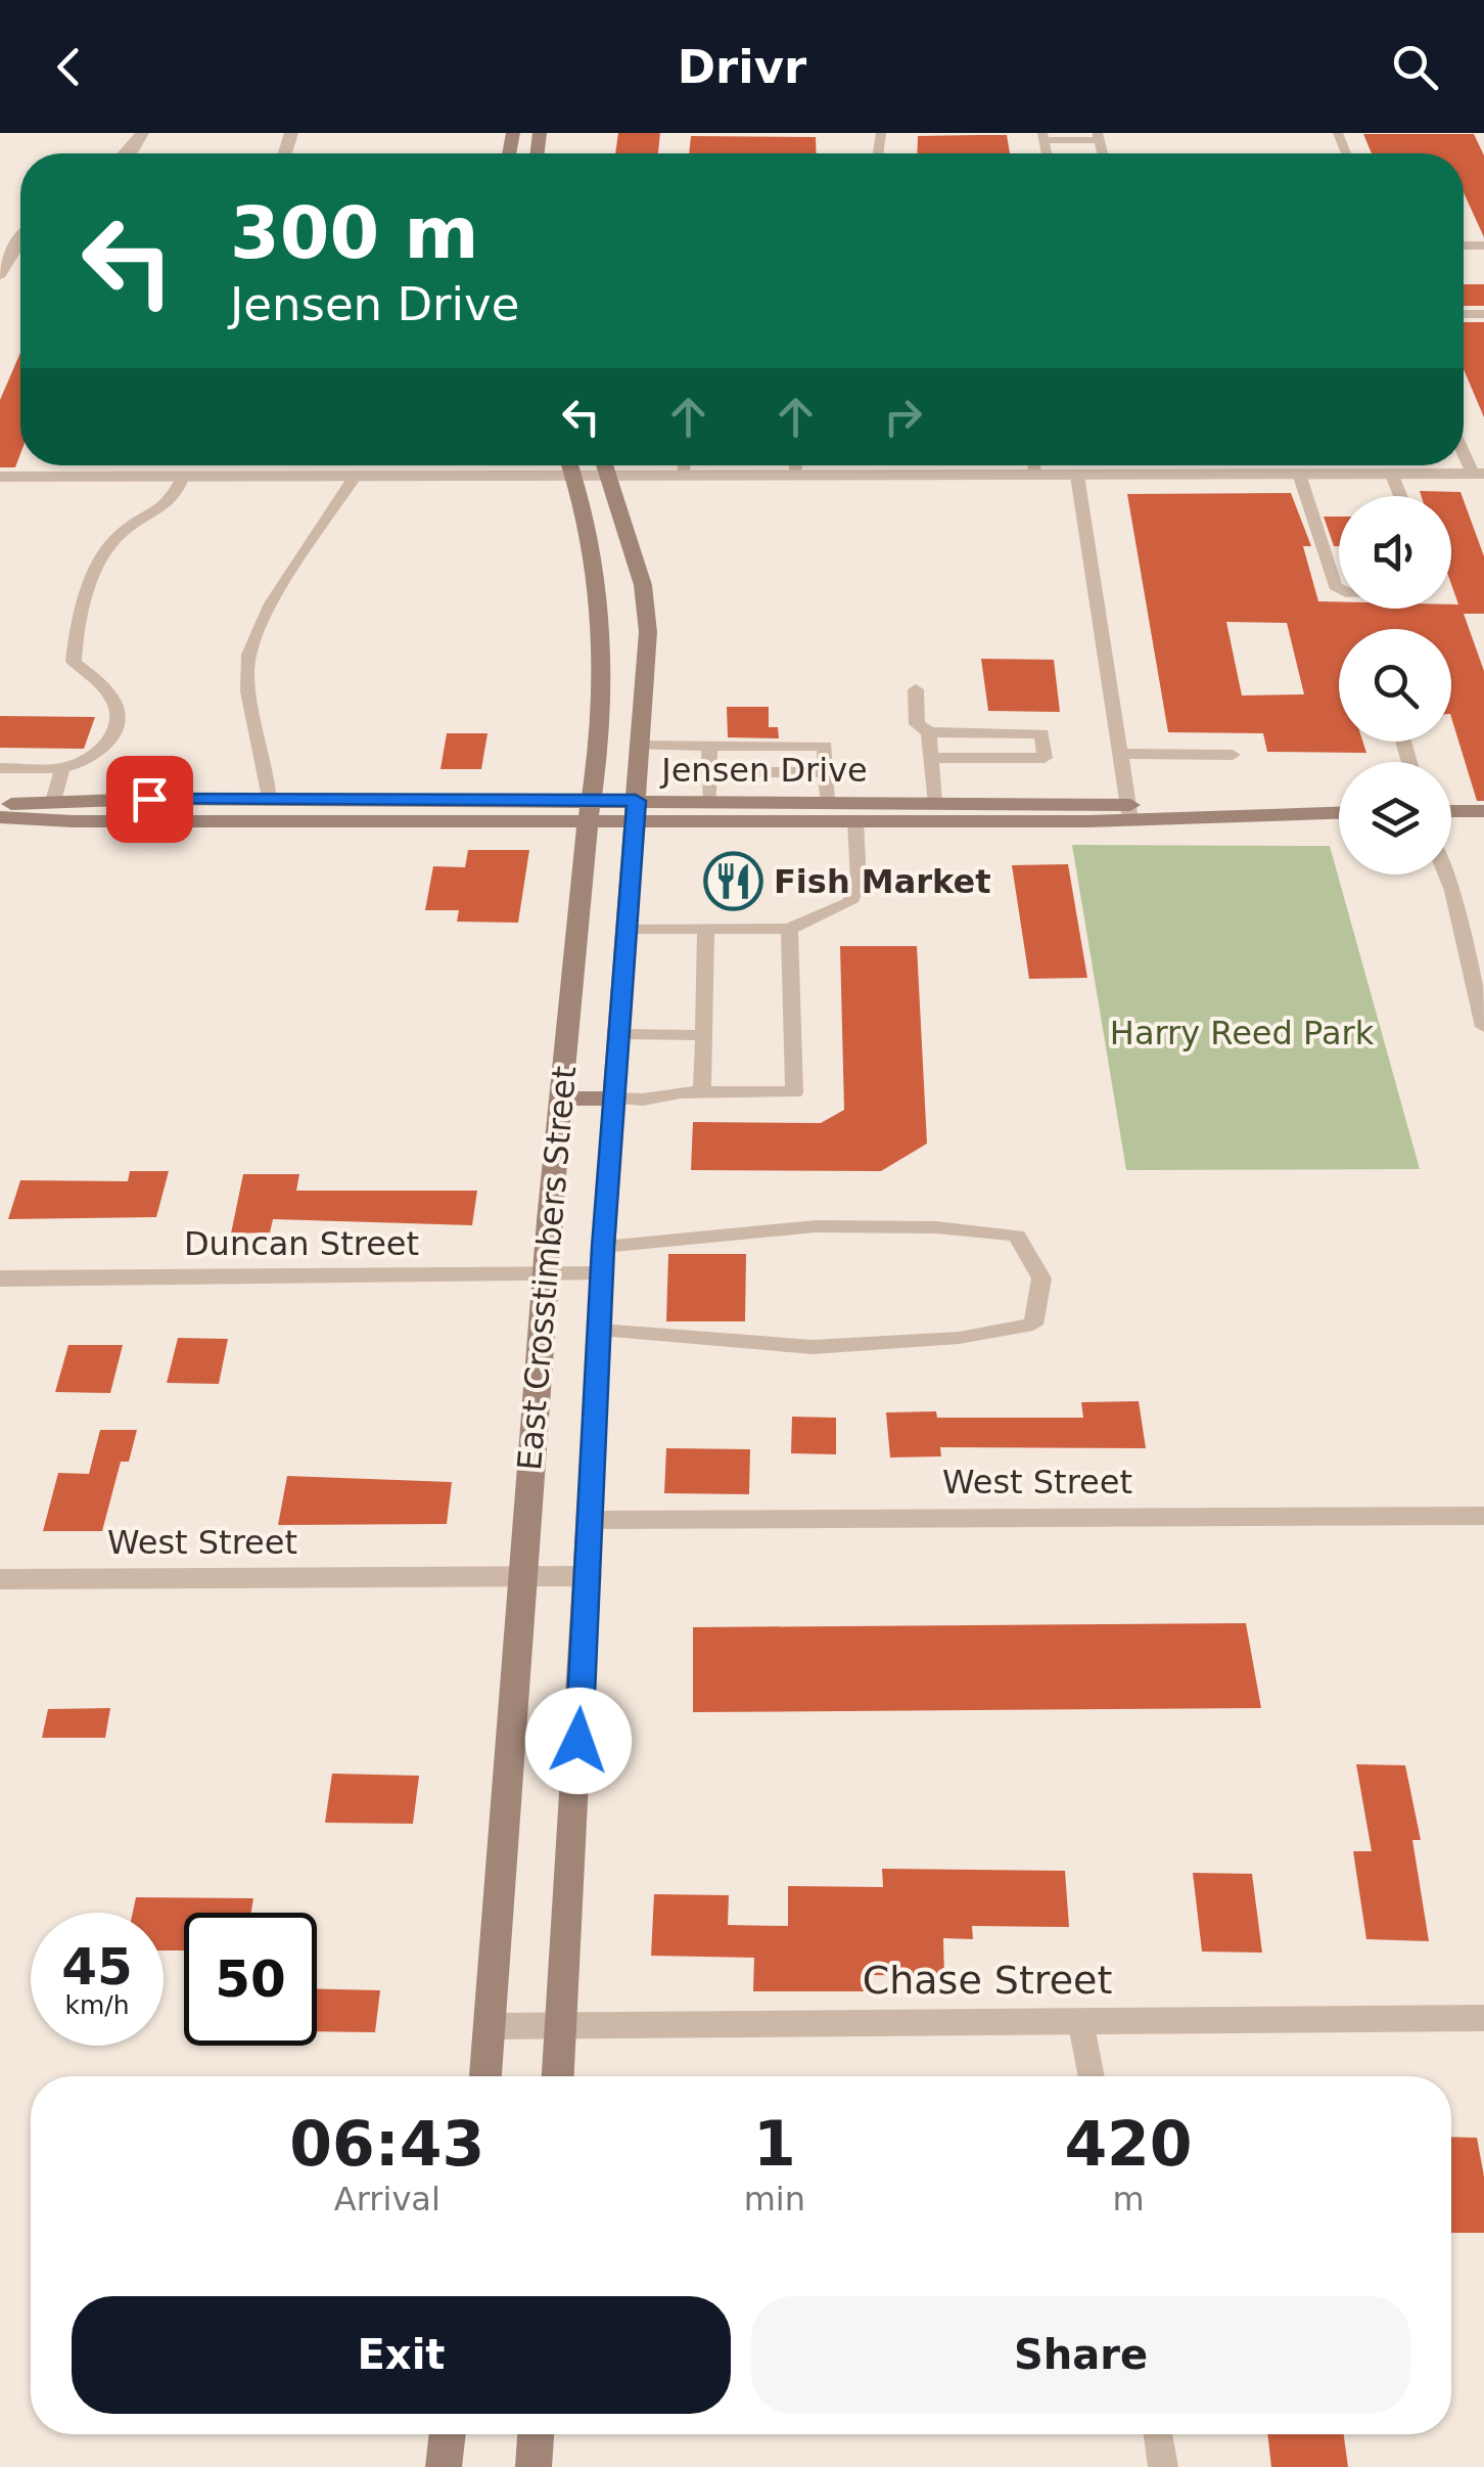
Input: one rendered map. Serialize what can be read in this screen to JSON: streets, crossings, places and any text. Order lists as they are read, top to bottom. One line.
{"streets":{"main road":["Jensen Drive","East Crosstimbers Street"],"street":["Duncan Street","West Street","Chase Street"]},"crossings":[["Jensen Drive","East Crosstimbers Street"],["Duncan Street","East Crosstimbers Street"],["East Crosstimbers Street","West Street"],["East Crosstimbers Street","Chase Street"]],"parks":["Harry Reed Park"],"places":{"restaurant":["Fish Market"]},"page":{"header":"Drivr","turn":["300 m","Jensen Drive"],"speed":"45 km/h","limit":"50","eta":["06:43","Arrival","1","min","420","m"],"buttons":["Exit","Share"]}}
